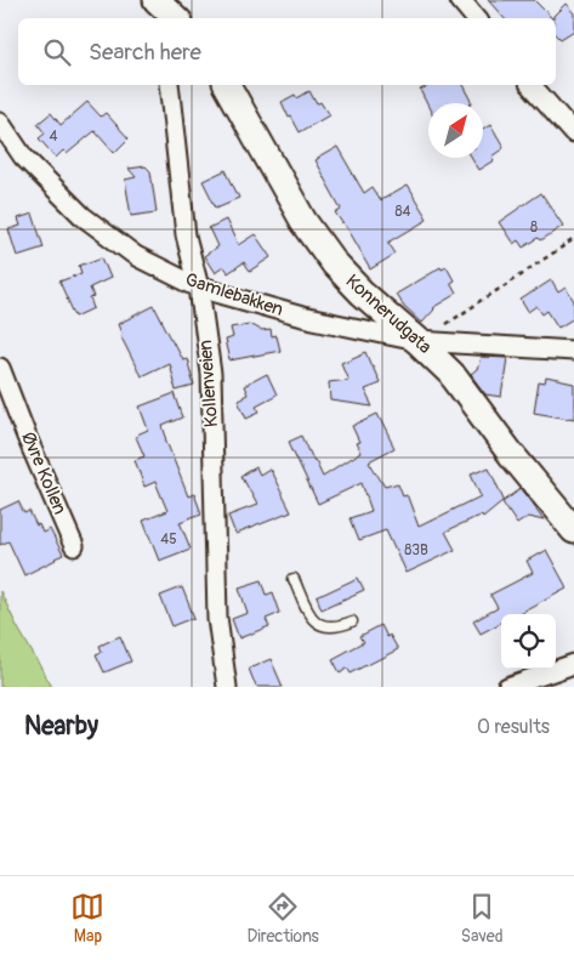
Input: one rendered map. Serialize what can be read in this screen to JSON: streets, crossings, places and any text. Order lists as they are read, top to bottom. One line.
{"streets":{"main road":["Konnerudgata"],"street":["Gamlebakken","Kollenveien","Øvre Kollen"]},"crossings":[["Gamlebakken","Konnerudgata"],["Gamlebakken","Kollenveien"]],"house_numbers":["4","84","8","45","83B"],"north":"top right","page":{"search":"Search here","heading":["Nearby","0 results"],"nav":["Map","Directions","Saved"]}}
